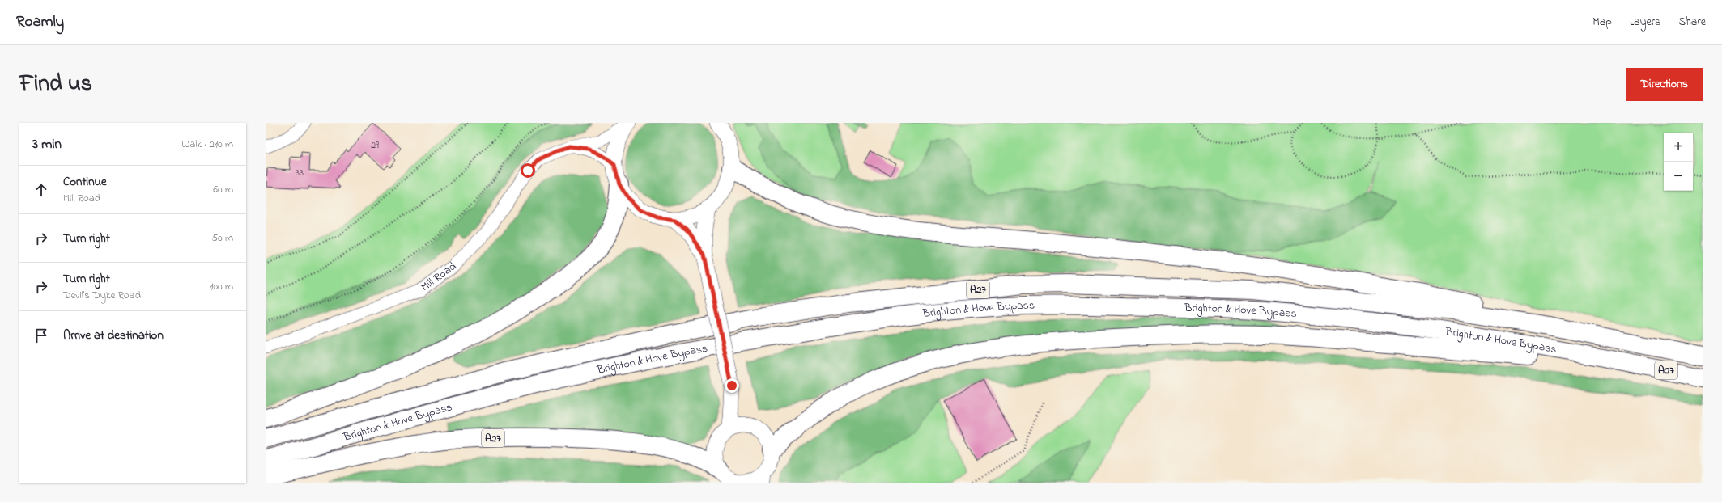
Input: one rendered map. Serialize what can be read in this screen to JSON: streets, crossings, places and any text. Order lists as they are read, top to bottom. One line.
{"streets":{"highway":["A27","Brighton & Hove Bypass"],"street":["Mill Road"]},"crossings":[["A27","Brighton & Hove Bypass"]],"house_numbers":["29","33"],"page":{"header":"Roamly","nav":["Map","Layers","Share"],"title":"Find us","buttons":"Directions","heading":["3 min","Walk · 210 m"],"map_buttons":["+","−"],"list":[["Continue","Mill Road","60 m"],["Turn right","50 m"],["Turn right","Devil's Dyke Road","100 m"],"Arrive at destination"]}}
